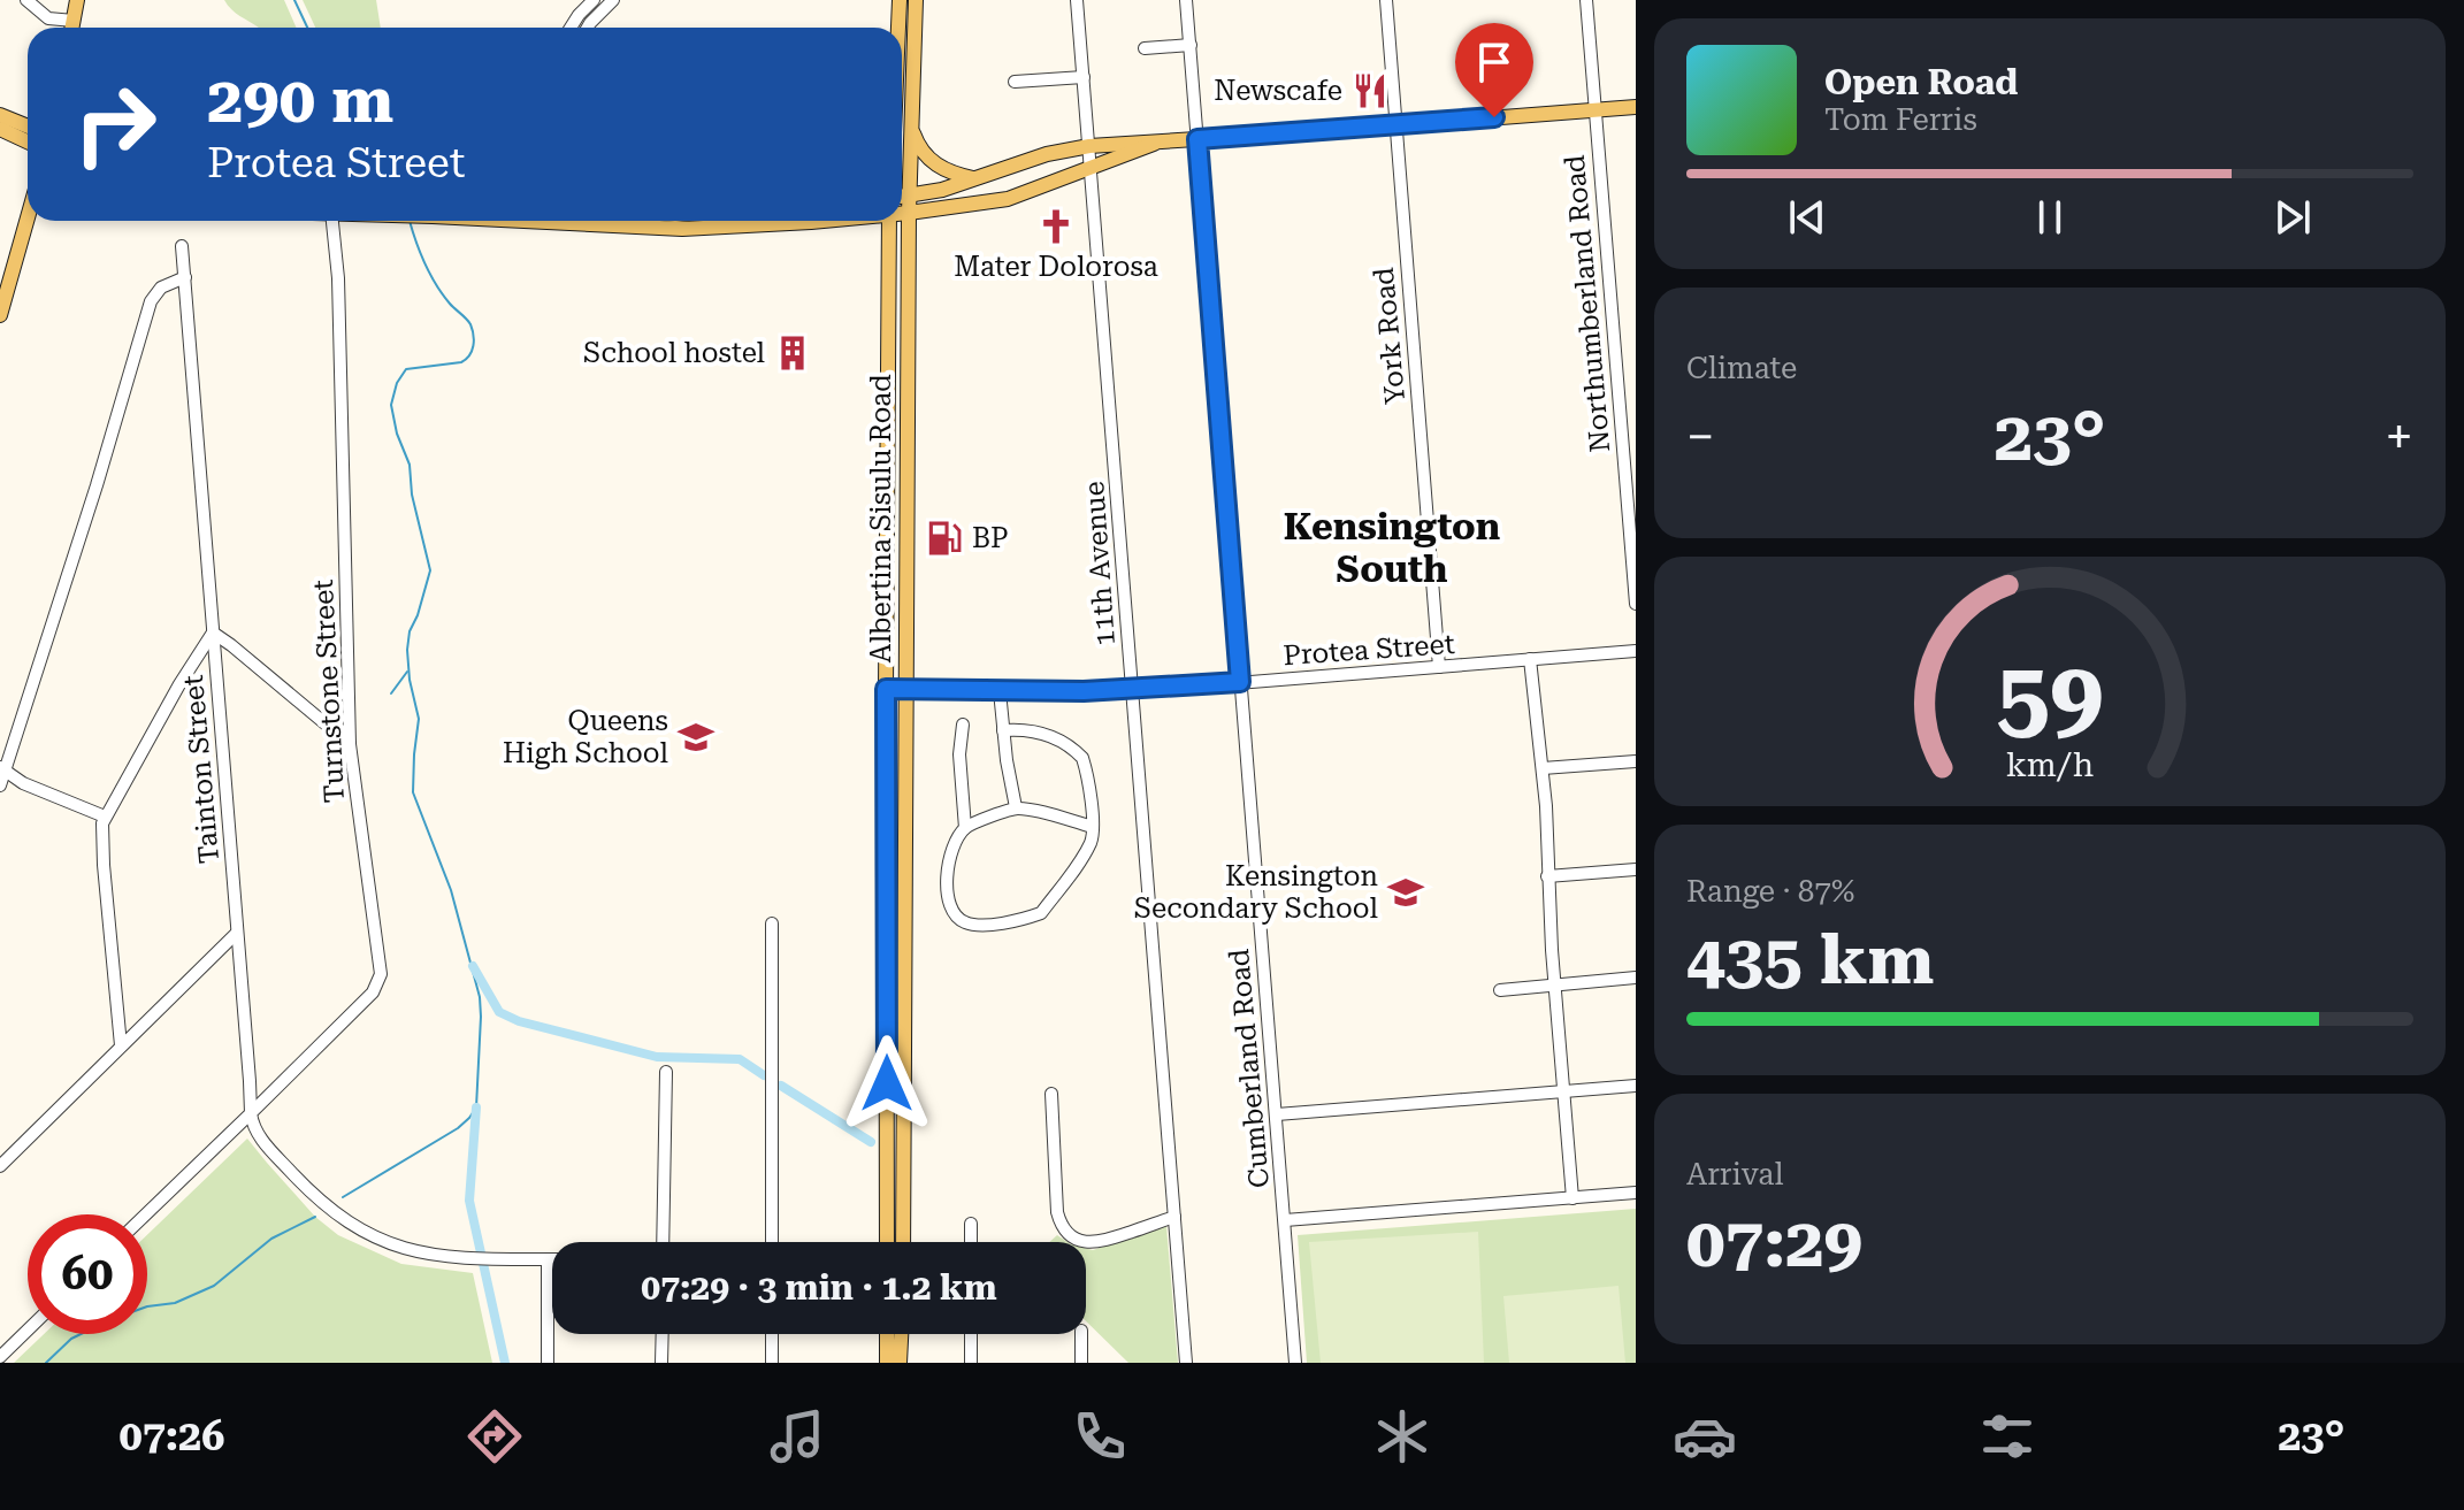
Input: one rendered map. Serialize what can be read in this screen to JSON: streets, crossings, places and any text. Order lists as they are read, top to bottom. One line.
{"streets":{"main road":["Albertina Sisulu Road"],"street":["Northumberland Road","York Road","11th Avenue","Protea Street","Turnstone Street","Tainton Street","Cumberland Road"]},"crossings":[["York Road","Protea Street"],["Albertina Sisulu Road","Protea Street"],["11th Avenue","Protea Street"],["Protea Street","Cumberland Road"],["Turnstone Street","Tainton Street"]],"districts":["Kensington South"],"places":{"restaurant":["Newscafe"],"church":["Mater Dolorosa"],"building":["School hostel"],"fuel station":["BP"],"school or university":["Queens High School","Kensington Secondary School"]},"page":{"turn":["290 m","Protea Street"],"song":["Open Road","Tom Ferris"],"tile":["Climate",["Range · 87%","435 km"],["Arrival","07:29"]],"heat":["−","23°","+"],"limit":"60","trip":"07:29 · 3 min · 1.2 km","tabs":["07:26","23°"],"gauge":["59","km/h"]}}
